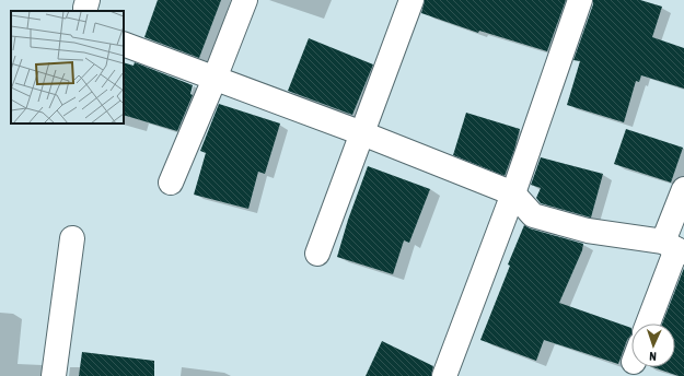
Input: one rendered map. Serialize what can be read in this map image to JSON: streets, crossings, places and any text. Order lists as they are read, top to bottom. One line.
{"north":"bottom"}
